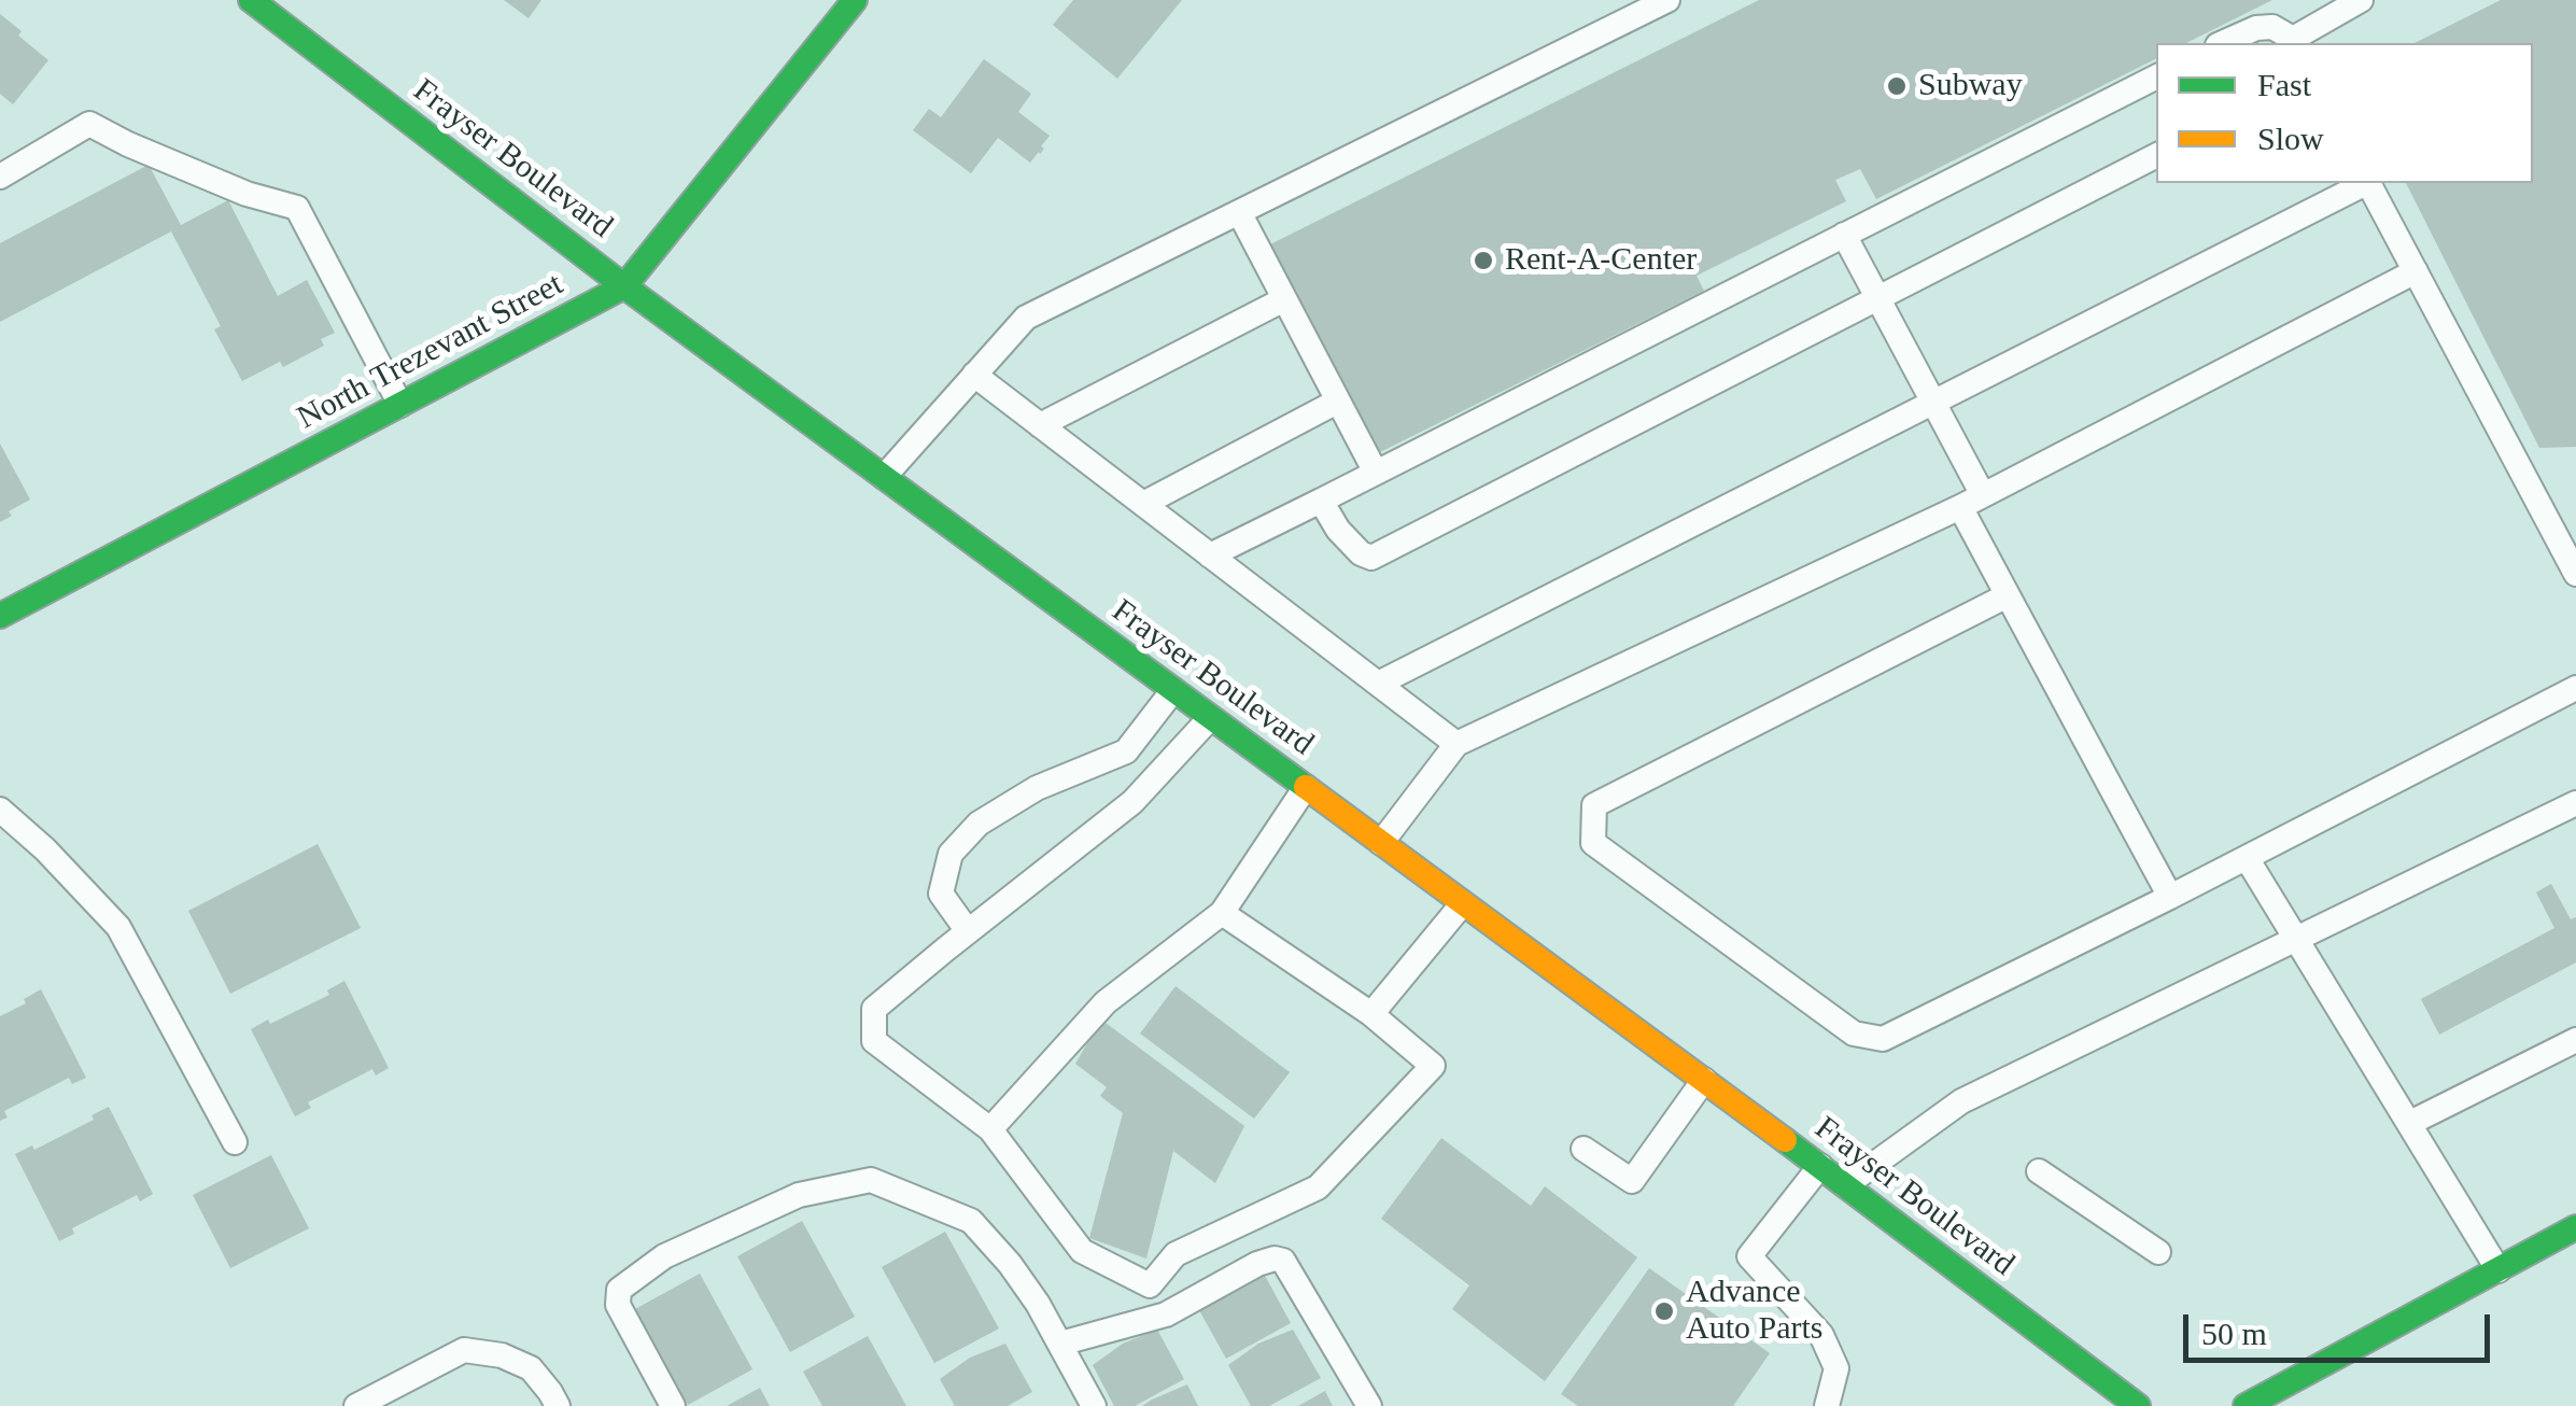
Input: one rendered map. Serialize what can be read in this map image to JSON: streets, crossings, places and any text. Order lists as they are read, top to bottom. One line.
{"streets":{"main road":["Frayser Boulevard","North Trezevant Street"]},"crossings":[["Frayser Boulevard","North Trezevant Street"]],"places":["Subway","Rent-A-Center","Advance Auto Parts"],"legend":["Fast","Slow"],"scale_bar":"50 m"}
